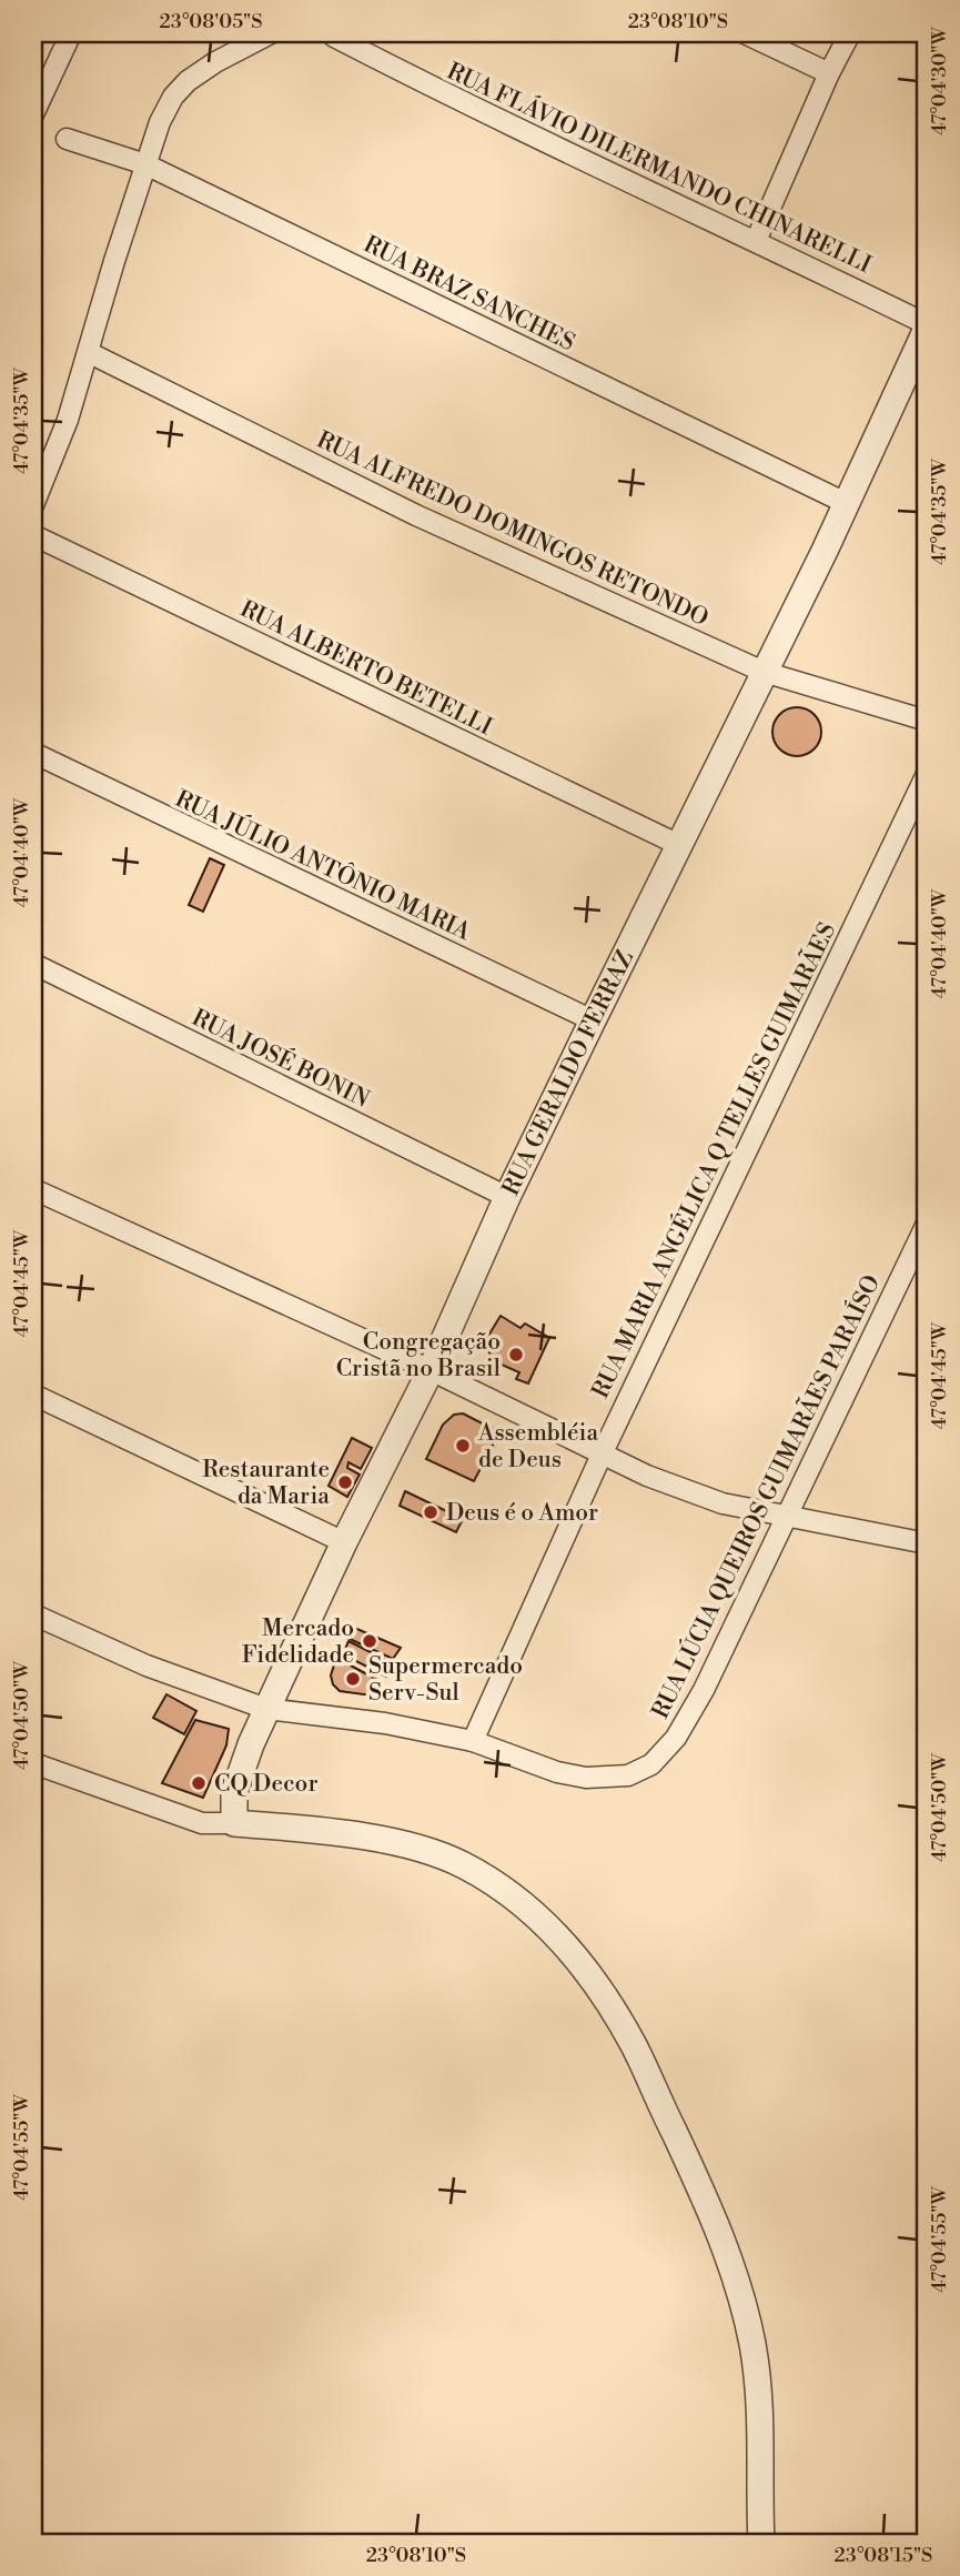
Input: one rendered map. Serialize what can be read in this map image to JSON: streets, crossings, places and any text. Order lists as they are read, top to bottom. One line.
{"streets":{"street":["RUA FLÁVIO DILERMANDO CHINARELLI","RUA BRAZ SANCHES","RUA ALFREDO DOMINGOS RETONDO","RUA ALBERTO BETELLI","RUA JÚLIO ANTÔNIO MARIA","RUA JOSÉ BONIN","RUA GERALDO FERRAZ","RUA MARIA ANGÉLICA Q TELLES GUIMARÃES","RUA LÚCIA QUEIROS GUIMARÃES PARAÍSO"]},"crossings":[["RUA FLÁVIO DILERMANDO CHINARELLI","RUA GERALDO FERRAZ"],["RUA BRAZ SANCHES","RUA GERALDO FERRAZ"],["RUA ALFREDO DOMINGOS RETONDO","RUA GERALDO FERRAZ"],["RUA ALBERTO BETELLI","RUA GERALDO FERRAZ"],["RUA JÚLIO ANTÔNIO MARIA","RUA GERALDO FERRAZ"],["RUA JOSÉ BONIN","RUA GERALDO FERRAZ"],["RUA GERALDO FERRAZ","RUA LÚCIA QUEIROS GUIMARÃES PARAÍSO"],["RUA MARIA ANGÉLICA Q TELLES GUIMARÃES","RUA LÚCIA QUEIROS GUIMARÃES PARAÍSO"]],"places":["Congregação Cristã no Brasil","Assembléia de Deus","Restaurante da Maria","Deus é o Amor","Mercado Fidelidade","Supermercado Serv-Sul","CQ Decor"],"coordinates":["23°08'05\"S","23°08'10\"S","47°04'30\"W","47°04'35\"W","47°04'40\"W","47°04'45\"W","47°04'50\"W","47°04'55\"W","23°08'15\"S"]}
